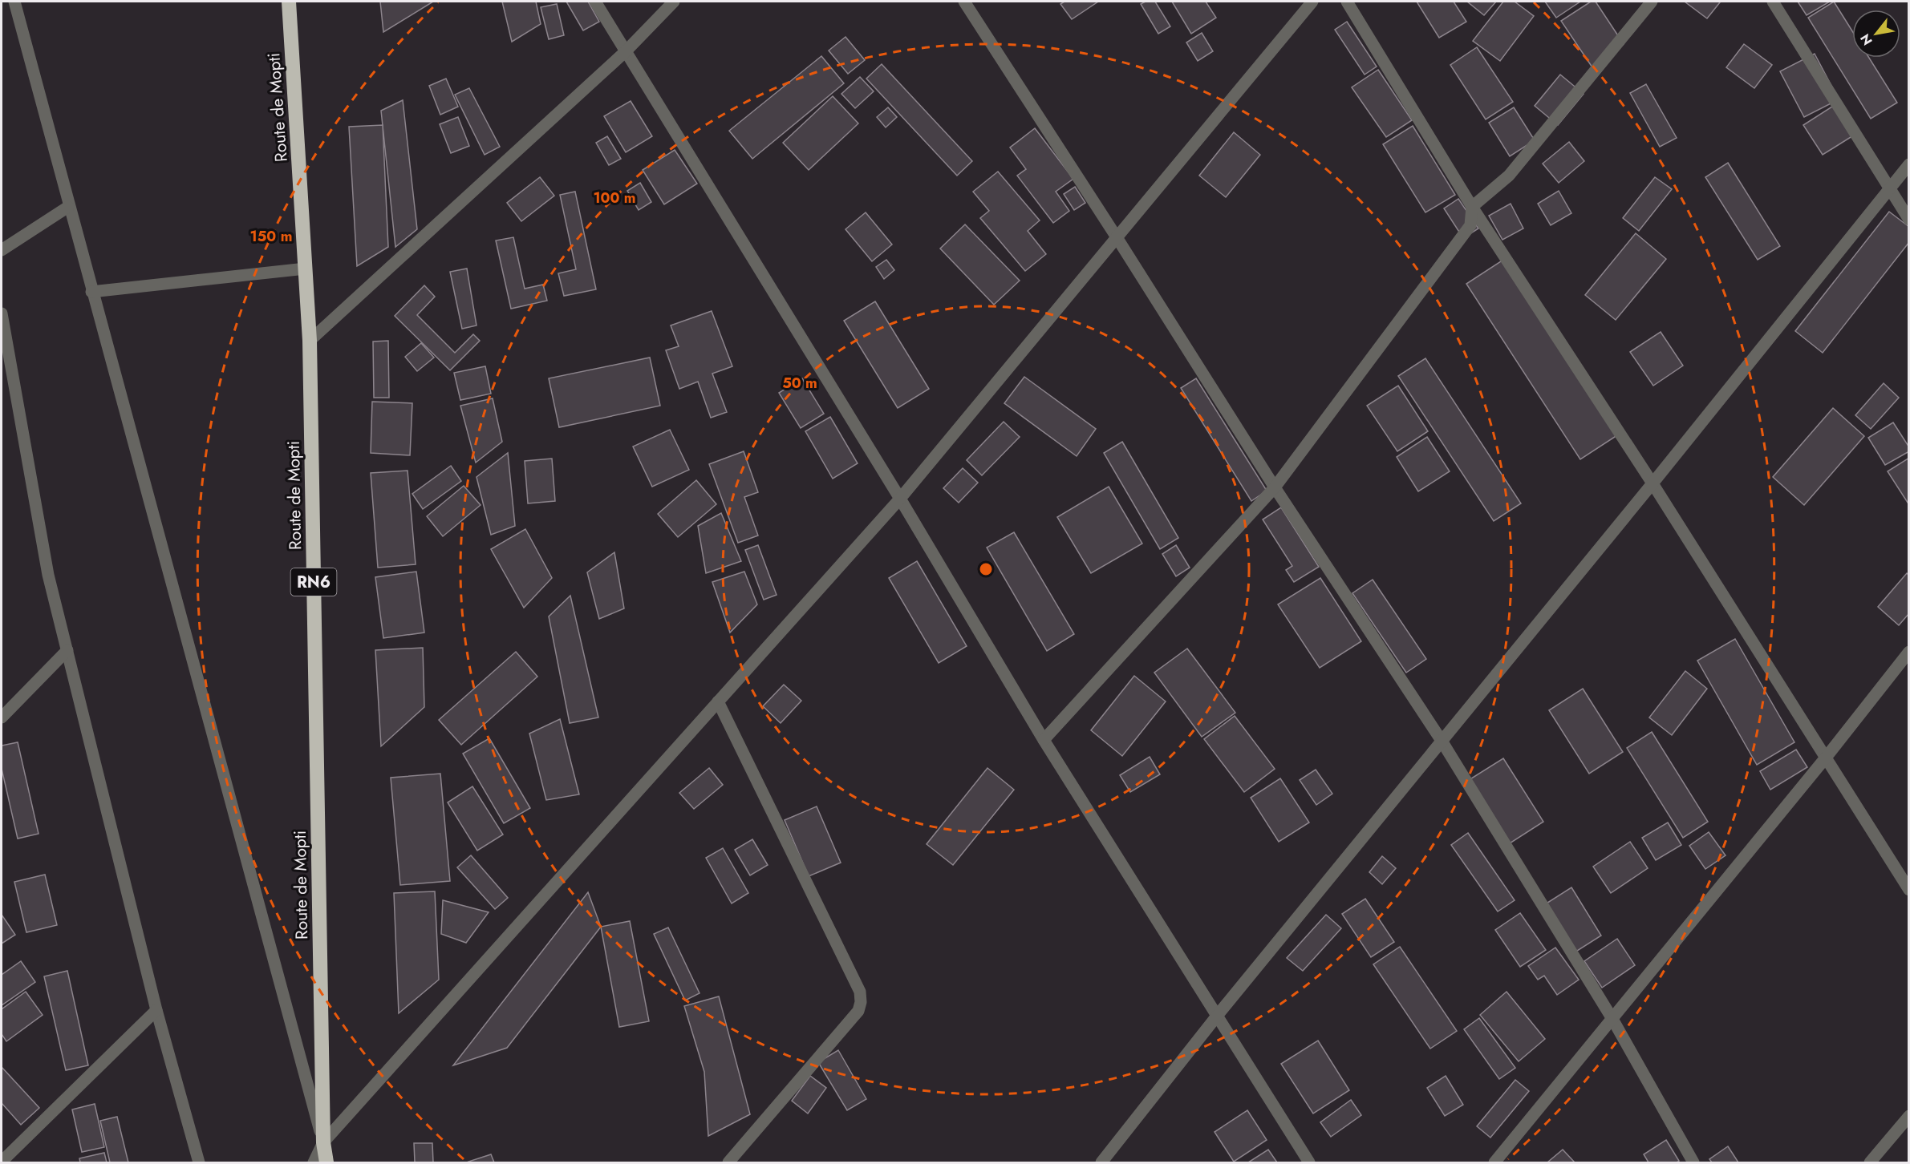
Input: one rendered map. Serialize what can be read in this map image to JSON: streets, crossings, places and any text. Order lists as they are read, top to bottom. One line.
{"streets":{"highway":["Route de Mopti","RN6"]},"north":"bottom left","rings":["100 m","150 m","50 m"]}
